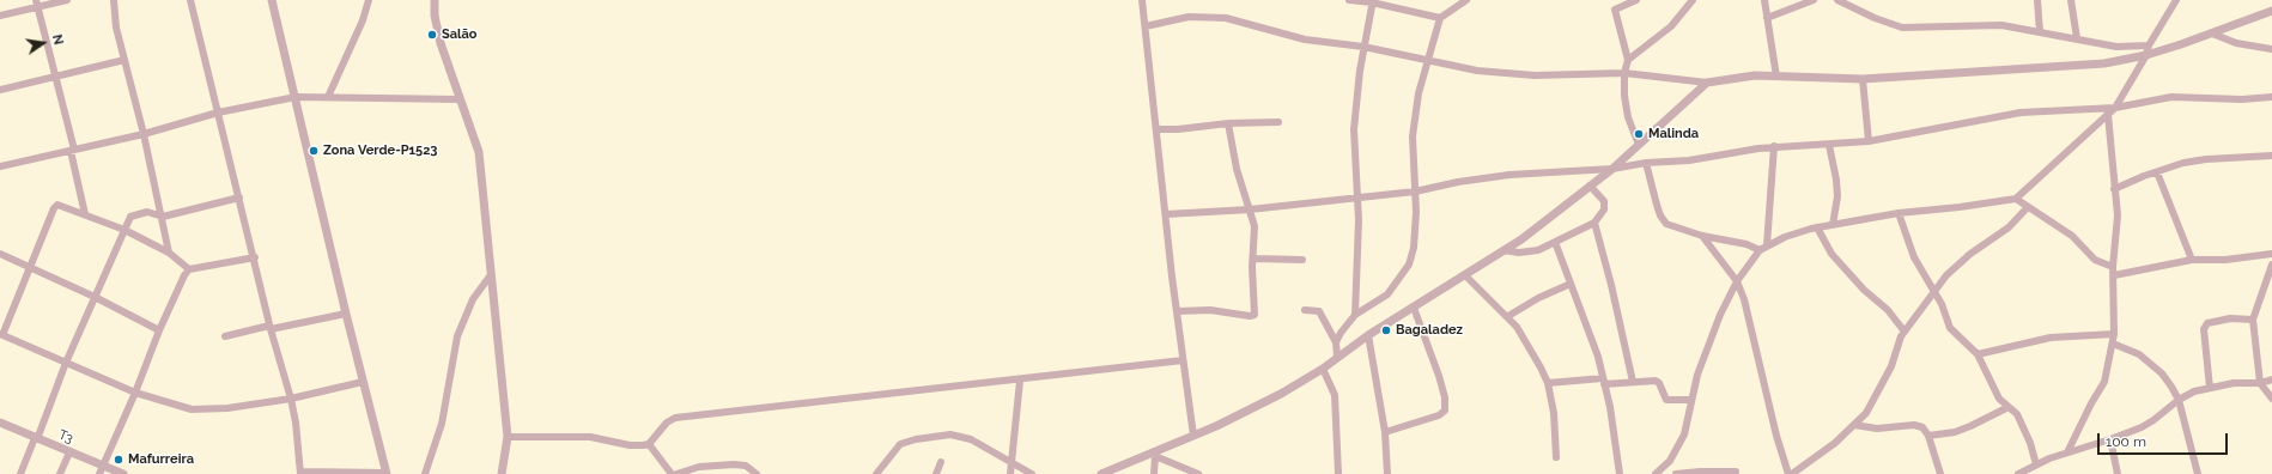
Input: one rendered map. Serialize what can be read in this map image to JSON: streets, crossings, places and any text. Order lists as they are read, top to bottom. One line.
{"streets":{"street":["T3"]},"places":["Salão","Malinda","Zona Verde-P1523","Bagaladez","Mafurreira"],"scale_bar":"100 m","north":"right"}
